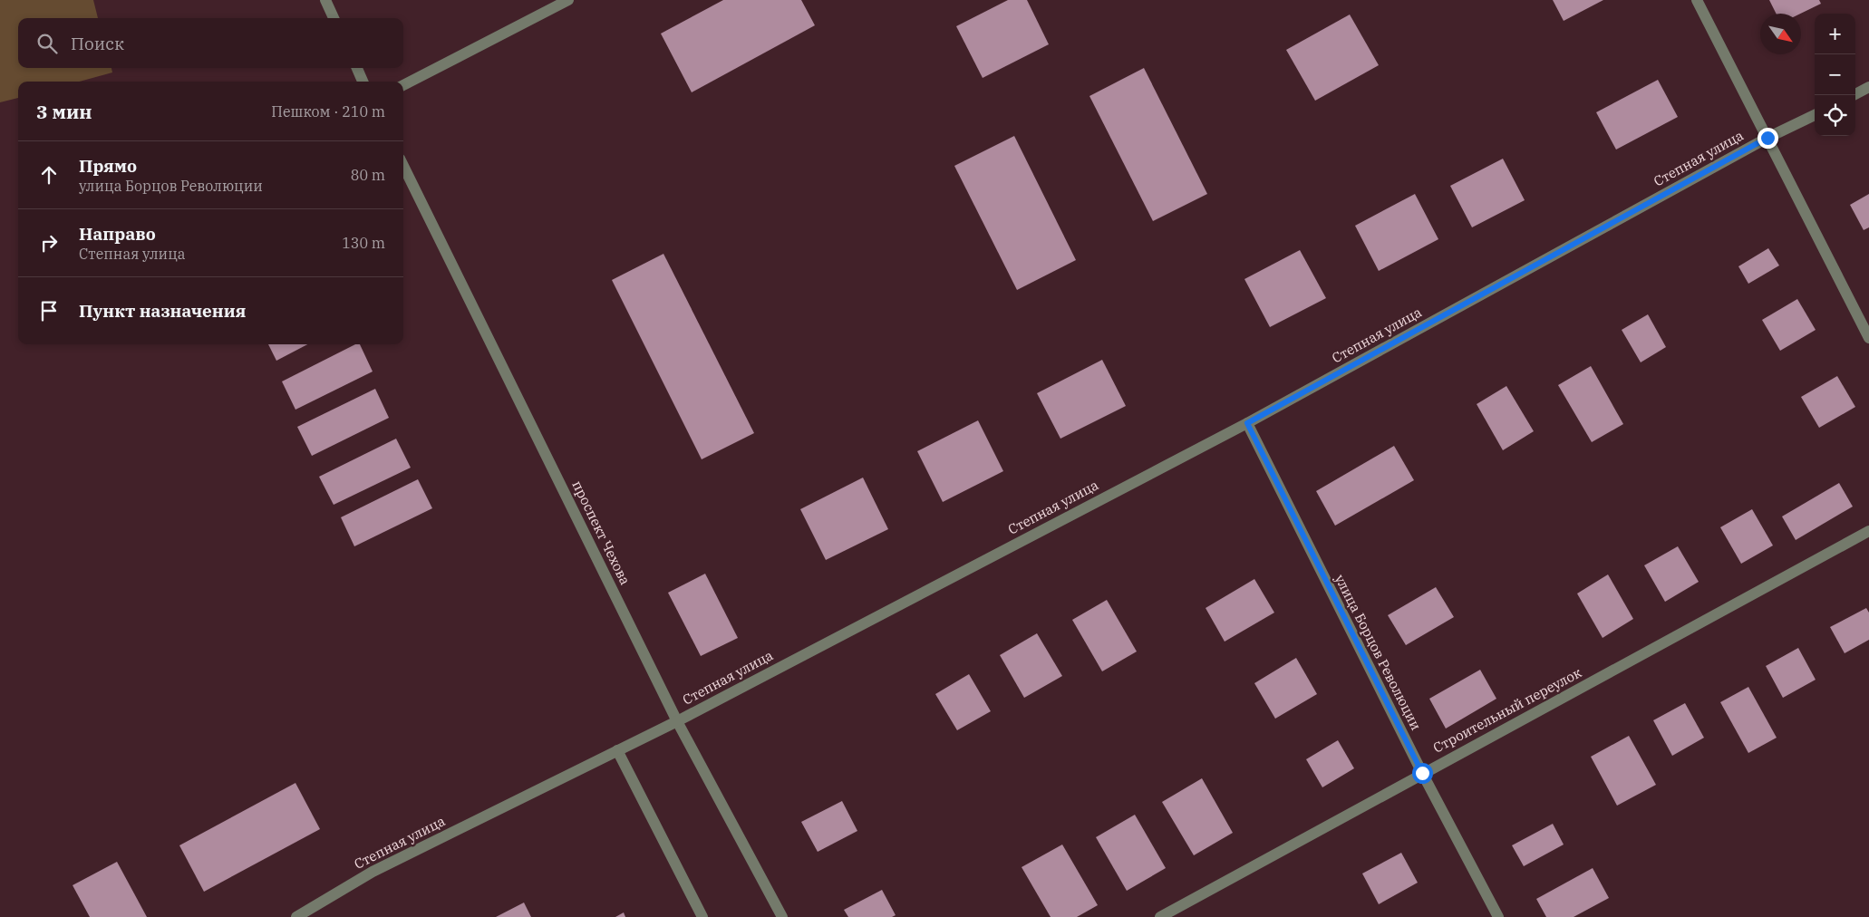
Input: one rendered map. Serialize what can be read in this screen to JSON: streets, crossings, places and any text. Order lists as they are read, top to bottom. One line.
{"streets":{"street":["Степная улица","проспект Чехова","улица Борцов Революции","Строительный переулок"]},"crossings":[["Степная улица","проспект Чехова"],["Степная улица","улица Борцов Революции"],["улица Борцов Революции","Строительный переулок"]],"north":"bottom right","page":{"map_buttons":["+","−"],"search":"Поиск","heading":["3 мин","Пешком · 210 m"],"list":[["Прямо","улица Борцов Революции","80 m"],["Направо","Степная улица","130 m"],"Пункт назначения"]}}
